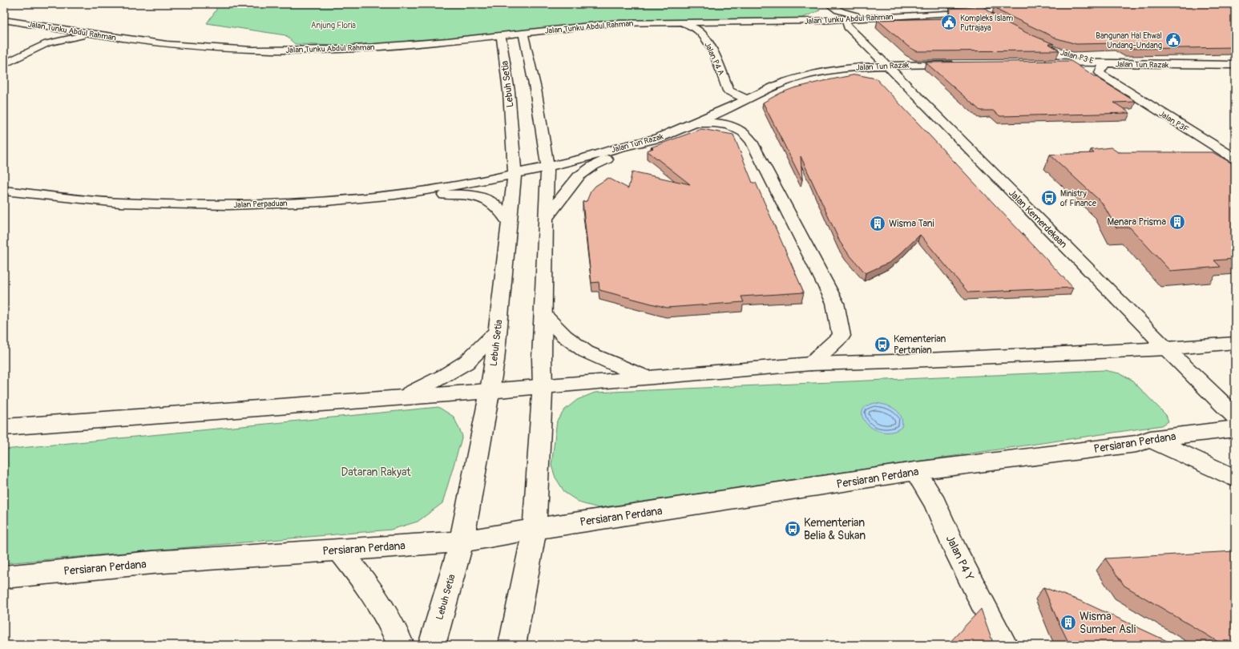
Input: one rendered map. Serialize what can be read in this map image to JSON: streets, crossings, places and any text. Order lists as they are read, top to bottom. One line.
{"streets":{"street":["Jalan Tunku Abdul Rahman","Jalan P3 E","Jalan P4 A","Jalan Tun Razak","Lebuh Setia","Jalan P3F","Jalan Perpaduan","Jalan Kemerdekaan","Persiaran Perdana","Jalan P4 Y"]},"crossings":[["Jalan Tunku Abdul Rahman","Jalan P4 A"],["Jalan Tunku Abdul Rahman","Lebuh Setia"],["Jalan Tunku Abdul Rahman","Jalan Kemerdekaan"],["Jalan P3 E","Jalan Tun Razak"],["Jalan P3 E","Jalan P3F"],["Jalan P4 A","Jalan Tun Razak"],["Jalan Tun Razak","Lebuh Setia"],["Jalan Tun Razak","Jalan P3F"],["Jalan Tun Razak","Jalan Perpaduan"],["Jalan Tun Razak","Jalan Kemerdekaan"],["Lebuh Setia","Jalan Perpaduan"],["Lebuh Setia","Persiaran Perdana"],["Persiaran Perdana","Jalan P4 Y"]],"parks":["Anjung Floria","Dataran Rakyat"],"places":{"public building":["Kompleks Islam Putrajaya","Bangunan Hal Ehwal Undang-Undang"],"bus stop":["Ministry of Finance","Kementerian Pertanian","Kementerian Belia & Sukan"],"building":["Menara Prisma","Wisma Tani","Wisma Sumber Asli"]}}
